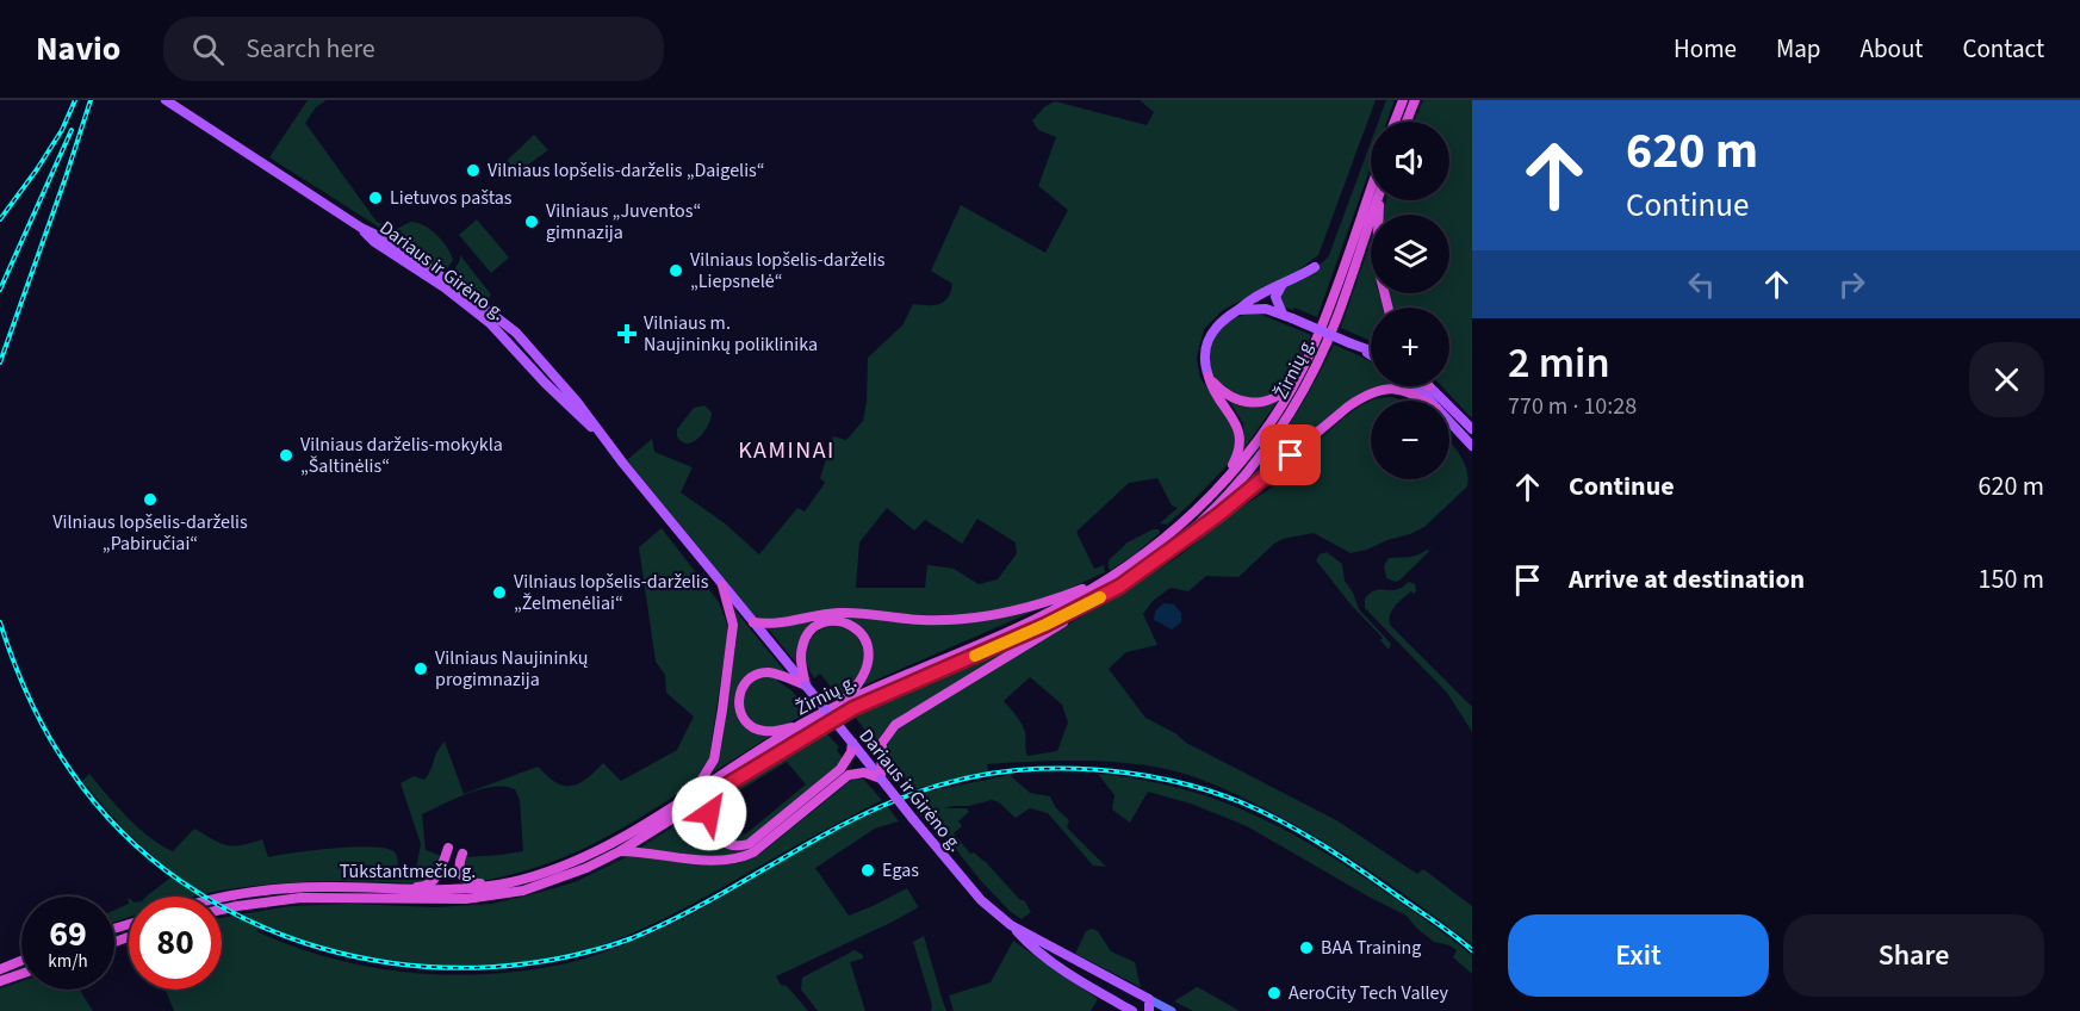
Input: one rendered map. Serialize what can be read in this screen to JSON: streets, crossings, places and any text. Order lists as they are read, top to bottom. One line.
{"streets":{"highway":["Žirnių g.","Tūkstantmečio g."],"main road":["Dariaus ir Girėno g."]},"crossings":[["Žirnių g.","Tūkstantmečio g."]],"districts":["KAMINAI"],"places":{"other":["Vilniaus lopšelis-darželis „Daigelis“","Lietuvos paštas","Vilniaus „Juventos“ gimnazija","Vilniaus lopšelis-darželis „Liepsnelė“","Vilniaus darželis-mokykla „Šaltinėlis“","Vilniaus lopšelis-darželis „Pabiručiai“","Vilniaus lopšelis-darželis „Želmenėliai“","Vilniaus Naujininkų progimnazija","Egas","BAA Training","AeroCity Tech Valley"],"health":["Vilniaus m. Naujininkų poliklinika"]},"page":{"header":"Navio","search":"Search here","nav":["Home","Map","About","Contact"],"turn":["620 m","Continue"],"map_buttons":["+","−"],"heading":["2 min","770 m · 10:28"],"list":[{"name":"Continue","value":"620 m"},{"name":"Arrive at destination","value":"150 m"}],"speed":"69 km/h","limit":"80","buttons":["Exit","Share"]}}
